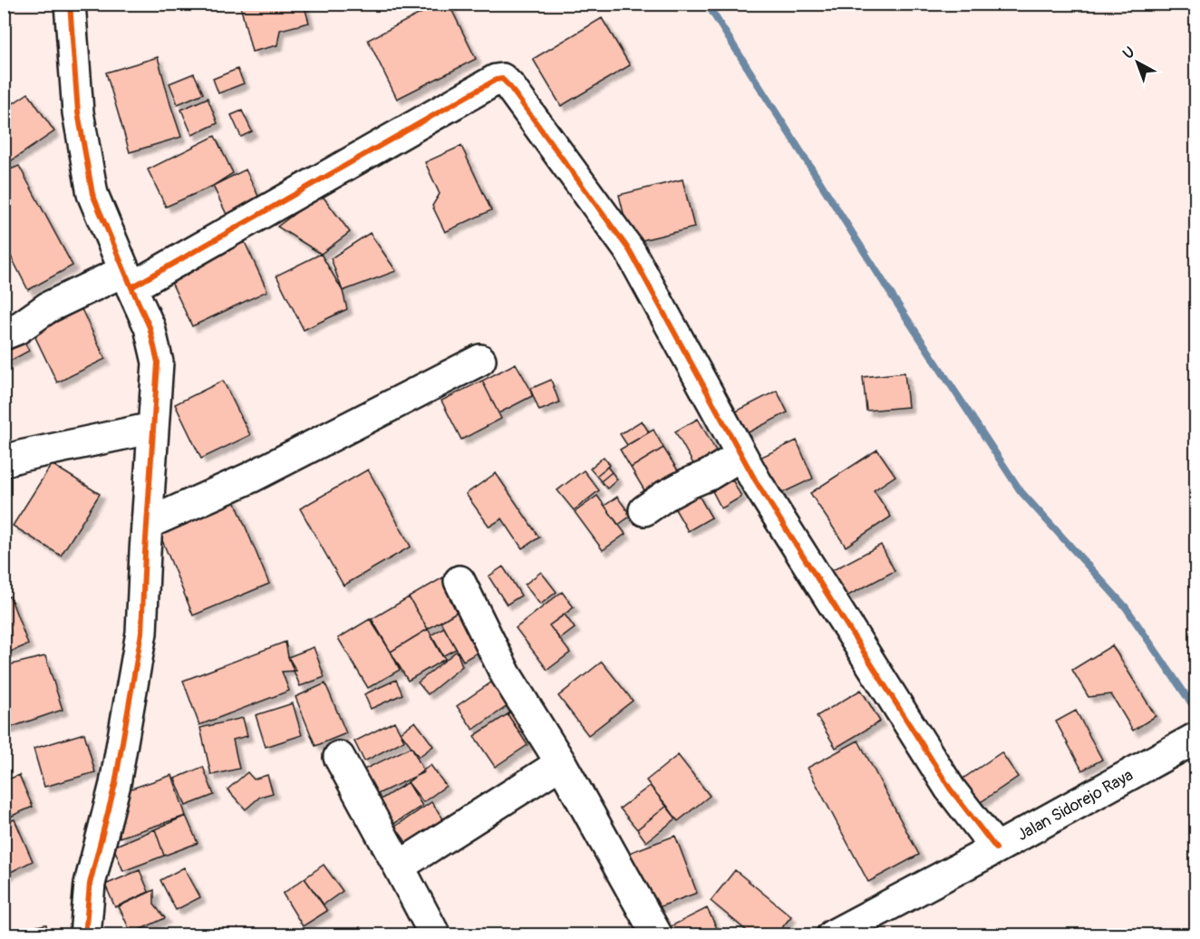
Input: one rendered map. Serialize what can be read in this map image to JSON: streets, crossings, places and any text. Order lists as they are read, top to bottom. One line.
{"streets":{"street":["Jalan Sidorejo Raya"]},"north":"top left"}
